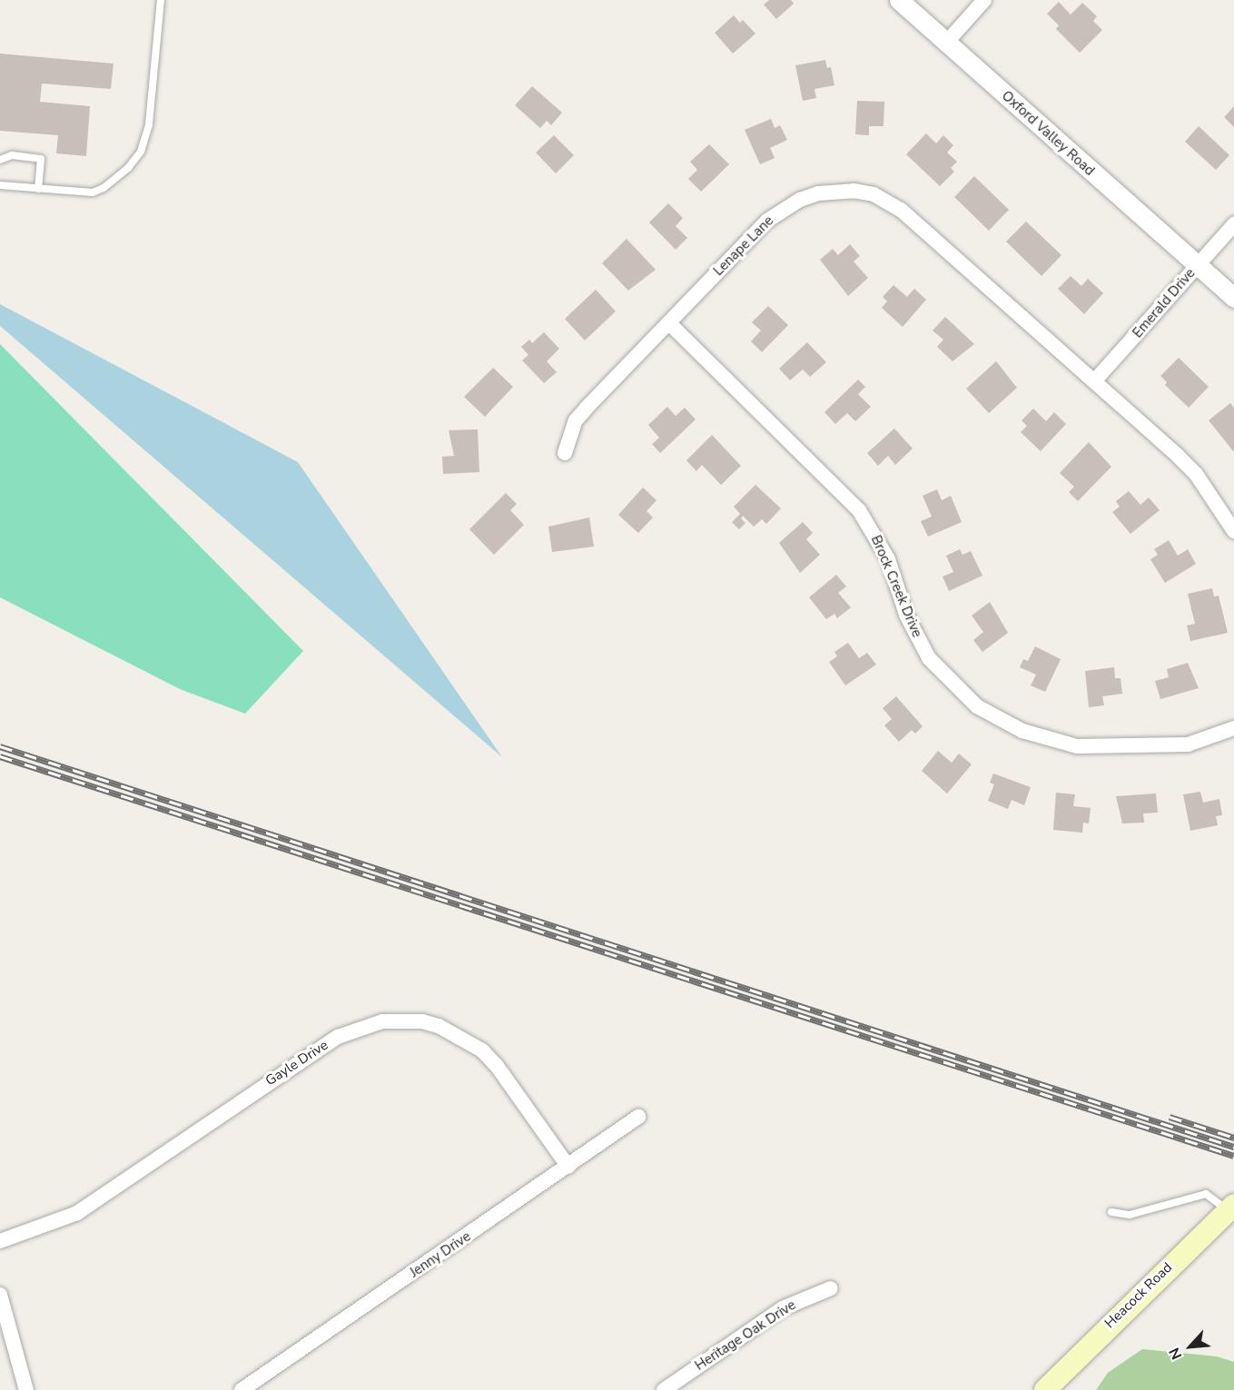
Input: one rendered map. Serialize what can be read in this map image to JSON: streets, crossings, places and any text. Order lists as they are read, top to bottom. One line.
{"streets":{"main road":["Heacock Road"],"street":["Oxford Valley Road","Lenape Lane","Emerald Drive","Brock Creek Drive","Gayle Drive","Jenny Drive","Heritage Oak Drive"]},"crossings":[["Oxford Valley Road","Emerald Drive"],["Lenape Lane","Emerald Drive"],["Lenape Lane","Brock Creek Drive"],["Gayle Drive","Jenny Drive"]],"north":"bottom left"}
